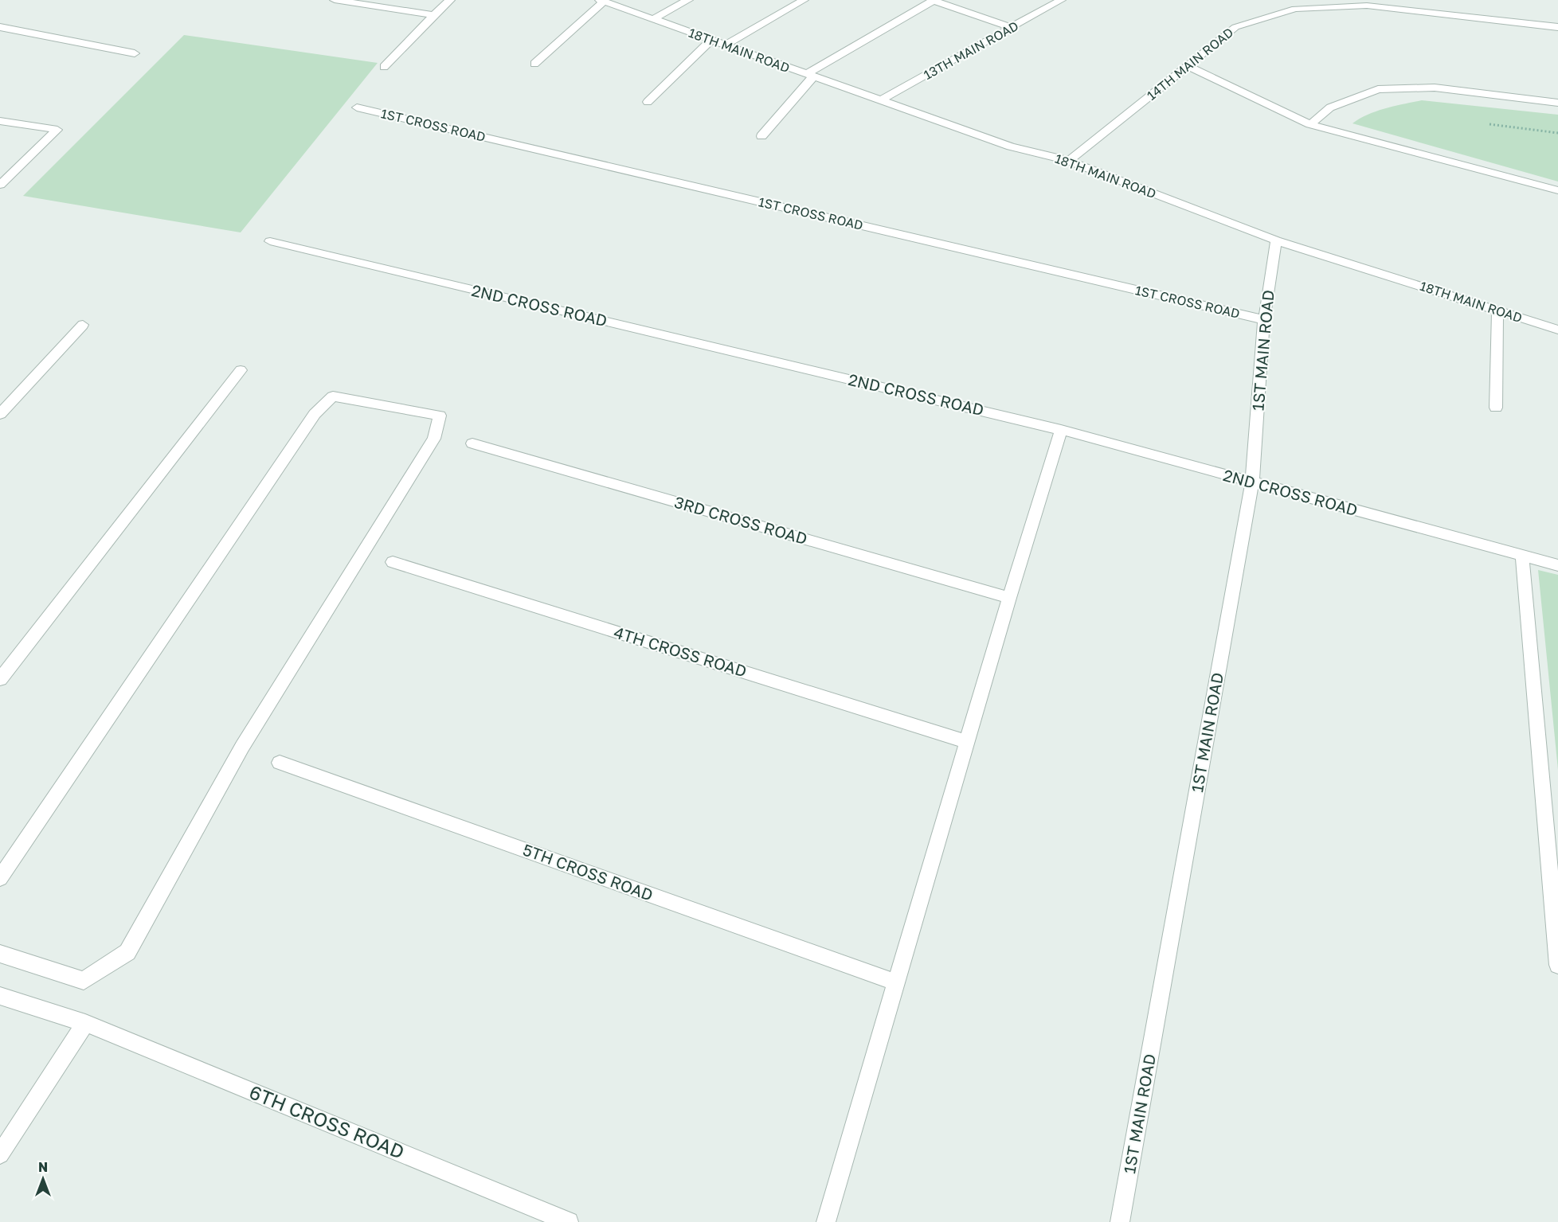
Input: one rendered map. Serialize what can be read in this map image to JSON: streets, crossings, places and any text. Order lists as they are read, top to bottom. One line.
{"streets":{"street":["18TH MAIN ROAD","13TH MAIN ROAD","14TH MAIN ROAD","1ST CROSS ROAD","2ND CROSS ROAD","1ST MAIN ROAD","3RD CROSS ROAD","4TH CROSS ROAD","5TH CROSS ROAD","6TH CROSS ROAD"]},"crossings":[["18TH MAIN ROAD","13TH MAIN ROAD"],["18TH MAIN ROAD","14TH MAIN ROAD"],["18TH MAIN ROAD","1ST MAIN ROAD"],["1ST CROSS ROAD","1ST MAIN ROAD"],["2ND CROSS ROAD","1ST MAIN ROAD"]],"north":"top"}
